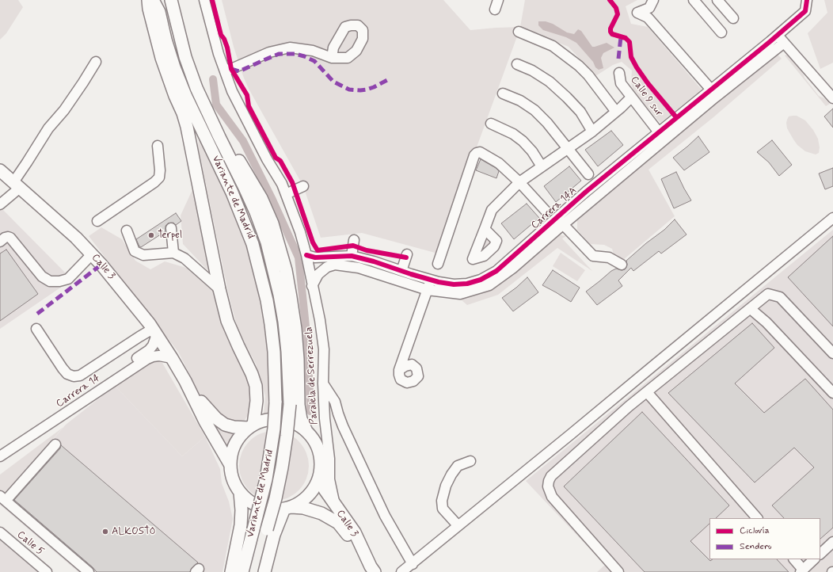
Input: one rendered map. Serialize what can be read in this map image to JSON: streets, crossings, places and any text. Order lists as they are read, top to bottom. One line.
{"streets":{"main road":["Variante de Madrid","Calle 3"],"street":["Calle 9 sur","Carrera 14A","Paralela de Serrezuela","Carrera 14","Calle 5"]},"crossings":[["Calle 9 sur","Carrera 14A"],["Carrera 14A","Paralela de Serrezuela"],["Calle 3","Paralela de Serrezuela"],["Calle 3","Carrera 14"]],"places":["Terpel","ALKOSTO"],"legend":["Ciclovía","Sendero"]}
